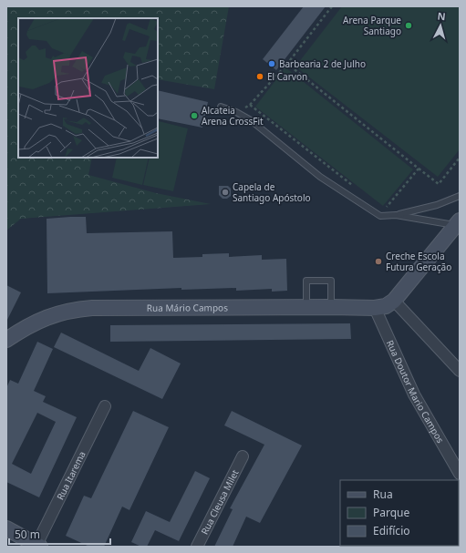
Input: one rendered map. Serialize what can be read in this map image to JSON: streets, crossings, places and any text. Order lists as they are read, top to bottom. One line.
{"streets":{"main road":["Rua Mário Campos"],"street":["Rua Doutor Mario Campos","Rua Itarema","Rua Cleusa Milet"]},"crossings":[["Rua Mário Campos","Rua Doutor Mario Campos"]],"places":["Arena Parque Santiago","Barbearia 2 de Julho","El Carvon","Alcateia Arena CrossFit","Capela de Santiago Apóstolo","Creche Escola Futura Geração"],"legend":["Rua","Parque","Edifício"],"scale_bar":"50 m","north":"top"}
